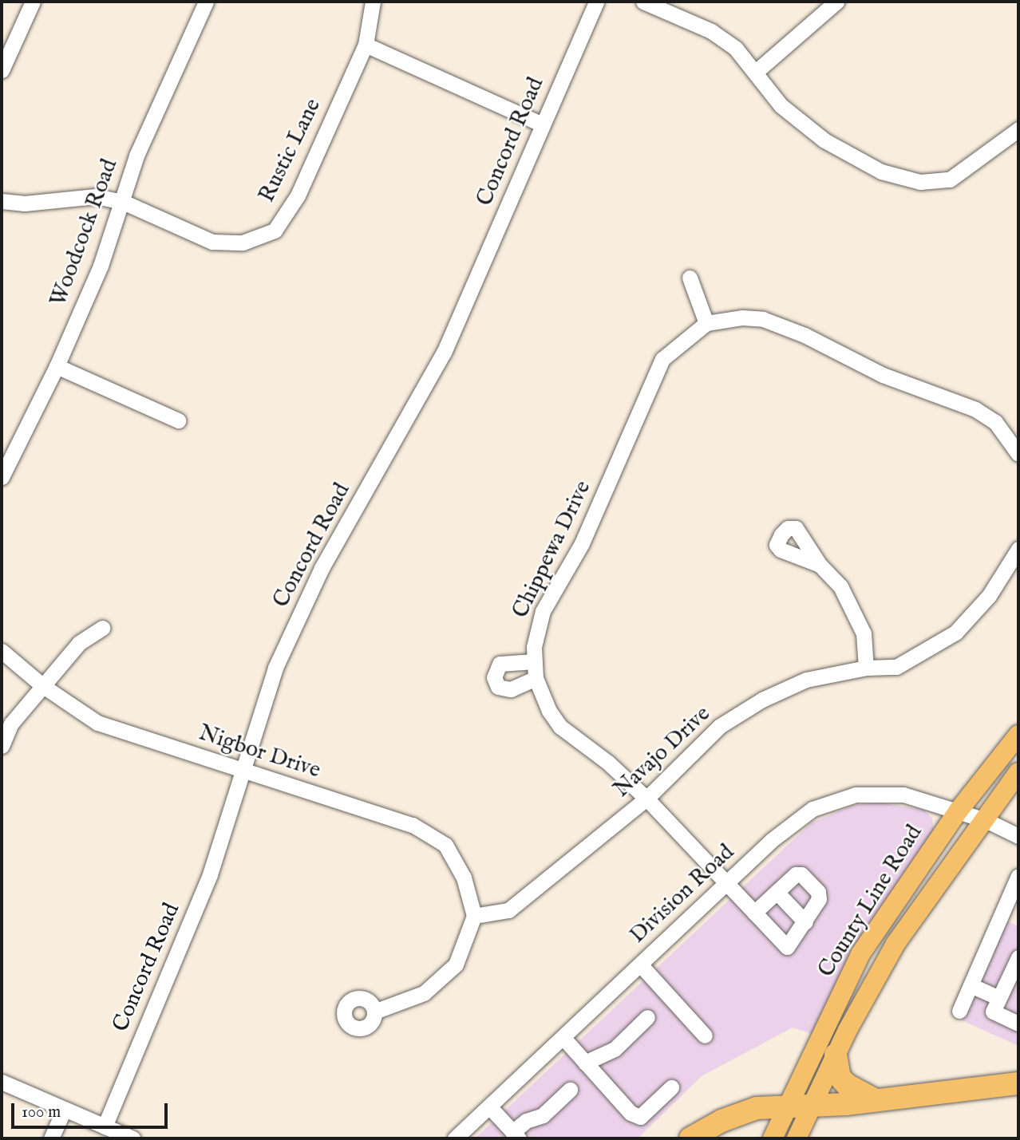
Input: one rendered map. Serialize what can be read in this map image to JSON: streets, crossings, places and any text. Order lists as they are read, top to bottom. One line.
{"streets":{"main road":["County Line Road"],"street":["Concord Road","Rustic Lane","Woodcock Road","Chippewa Drive","Nigbor Drive","Navajo Drive","Division Road"]},"crossings":[["Concord Road","Nigbor Drive"],["Rustic Lane","Woodcock Road"],["Chippewa Drive","Navajo Drive"],["Chippewa Drive","Division Road"],["Nigbor Drive","Navajo Drive"],["Division Road","County Line Road"]],"scale_bar":"100 m"}
